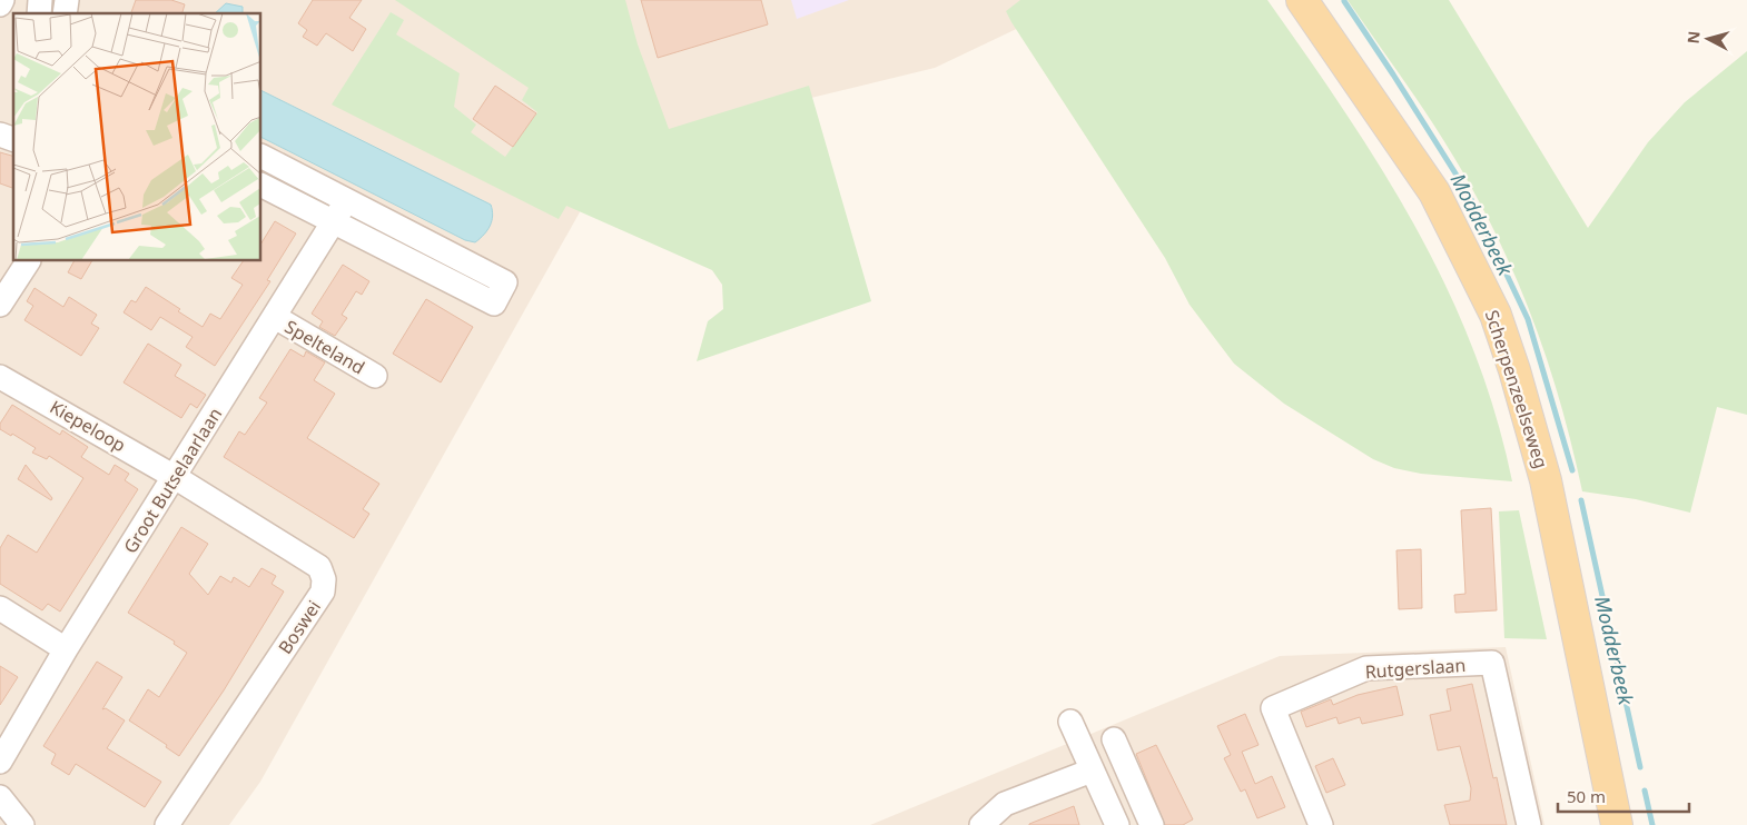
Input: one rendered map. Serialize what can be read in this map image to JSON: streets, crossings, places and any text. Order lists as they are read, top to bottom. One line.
{"streets":{"main road":["Scherpenzeelseweg"],"street":["Spelteland","Kiepeloop","Groot Butselaarlaan","Boswei","Rutgerslaan"]},"crossings":[["Spelteland","Groot Butselaarlaan"],["Kiepeloop","Groot Butselaarlaan"],["Kiepeloop","Boswei"],["Groot Butselaarlaan","Boswei"]],"water":["Modderbeek"],"scale_bar":"50 m","north":"left"}
